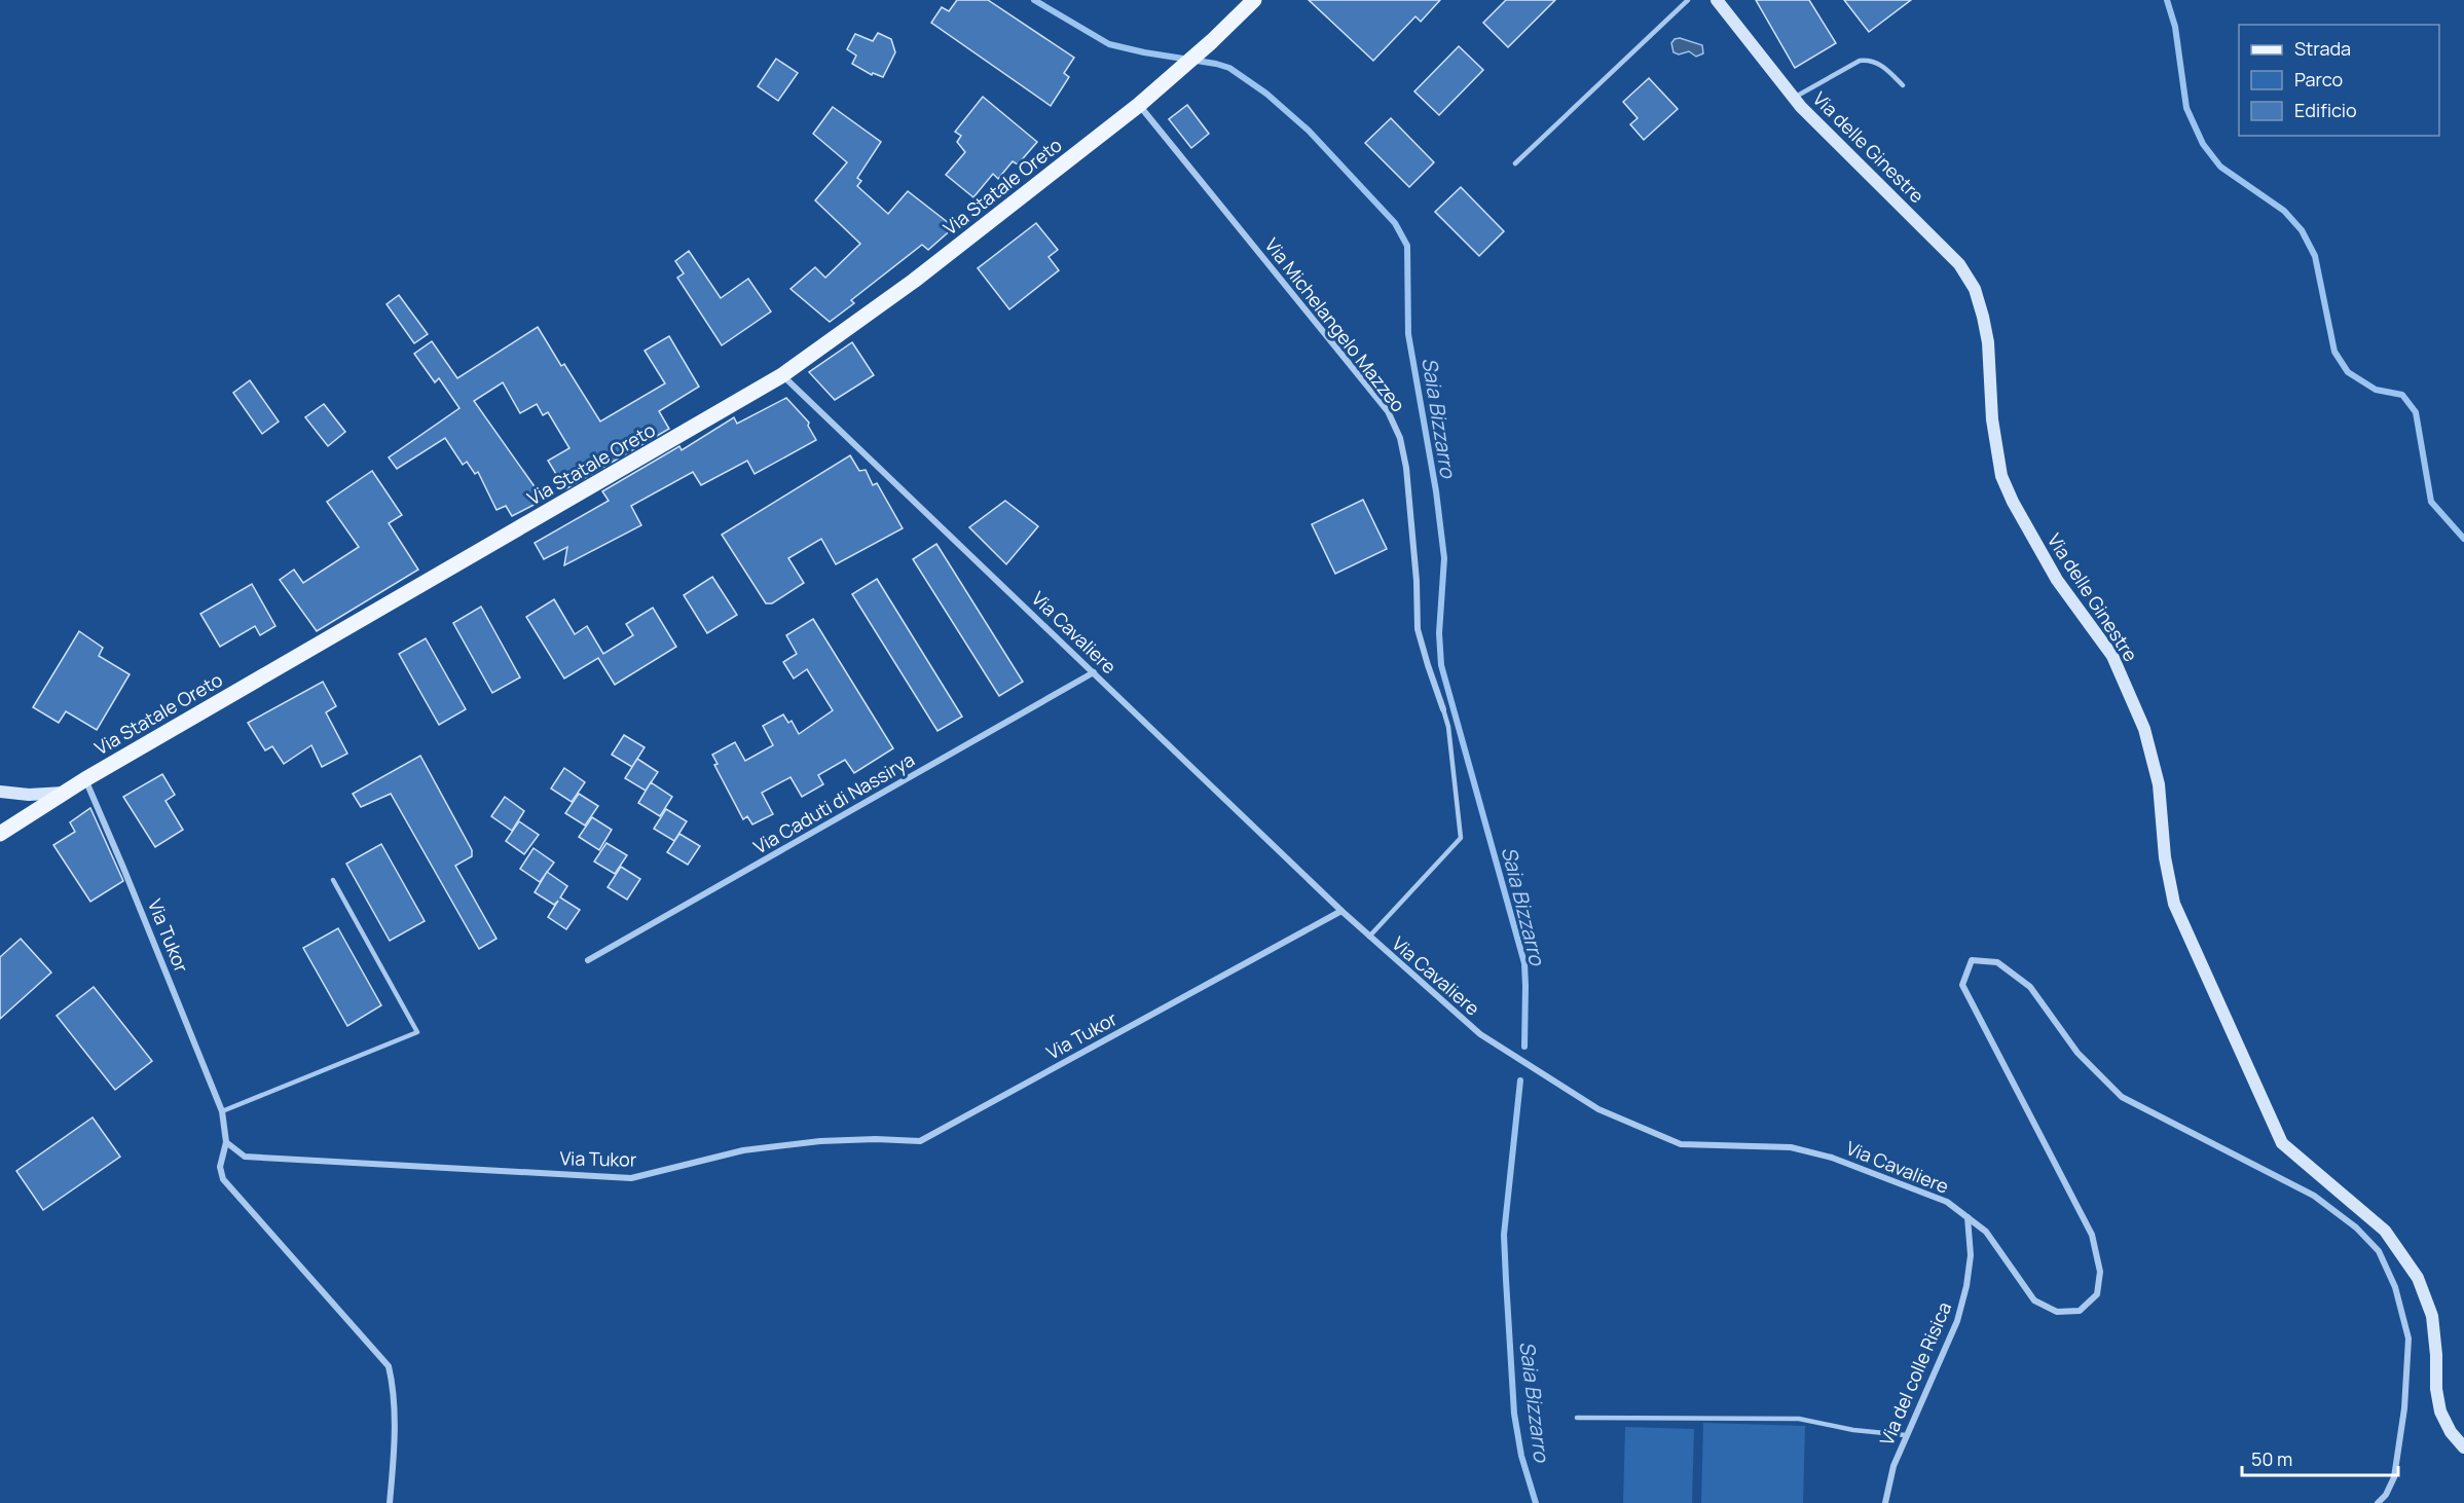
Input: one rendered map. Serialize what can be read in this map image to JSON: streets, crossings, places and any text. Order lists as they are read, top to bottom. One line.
{"streets":{"main road":["Via Statale Oreto"],"street":["Via delle Ginestre","Via Michelangelo Mazzeo","Via Cavaliere","Via Caduti di Nassirya","Via Tukor","Via del colle Risica"]},"crossings":[["Via Statale Oreto","Via Michelangelo Mazzeo"],["Via Statale Oreto","Via Cavaliere"],["Via Statale Oreto","Via Tukor"],["Via Cavaliere","Via Caduti di Nassirya"],["Via Cavaliere","Via Tukor"],["Via Cavaliere","Via del colle Risica"]],"water":["Saia Bizzarro"],"legend":["Strada","Parco","Edificio"],"scale_bar":"50 m"}
